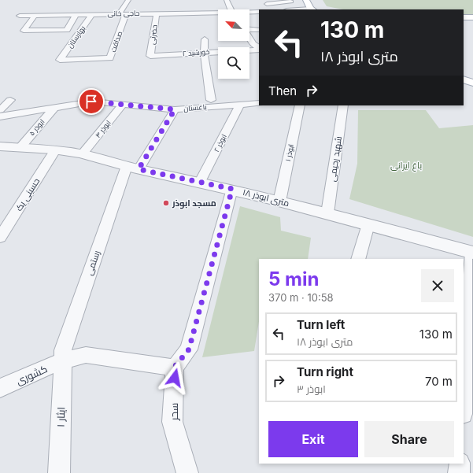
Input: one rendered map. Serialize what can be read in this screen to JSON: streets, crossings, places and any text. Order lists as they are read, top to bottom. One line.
{"streets":{"street":["حاجی خانی","حضرتی","بهارستان","صداقت","خورشید ۲","باغستان","ابوذر ۵","ابوذر ۴","ابوذر ۲","ابوذر ۱","شهید رحیمی","حسینی یک","۱۸ متری ابوذر","رستمی","کشوری","سحر","ایثار ۱"]},"crossings":[["حاجی خانی","حضرتی"],["حاجی خانی","بهارستان"],["حاجی خانی","صداقت"],["حضرتی","خورشید ۲"],["بهارستان","صداقت"],["باغستان","ابوذر ۵"],["باغستان","ابوذر ۴"],["باغستان","ابوذر ۲"],["باغستان","رستمی"],["ابوذر ۵","۱۸ متری ابوذر"],["ابوذر ۴","۱۸ متری ابوذر"],["ابوذر ۲","۱۸ متری ابوذر"],["ابوذر ۱","۱۸ متری ابوذر"],["شهید رحیمی","۱۸ متری ابوذر"],["حسینی یک","۱۸ متری ابوذر"],["۱۸ متری ابوذر","رستمی"],["رستمی","کشوری"],["رستمی","ایثار ۱"],["کشوری","سحر"],["کشوری","ایثار ۱"]],"parks":["باغ ایرانی"],"places":["مسجد ابوذر"],"north":"top left","page":{"turn":["130 m","۱۸ متری ابوذر"],"then":"Then","heading":["5 min","370 m · 10:58"],"list":[{"name":"Turn left","note":"۱۸ متری ابوذر","value":"130 m"},{"name":"Turn right","note":"ابوذر ۳","value":"70 m"}],"buttons":["Exit","Share"]}}
